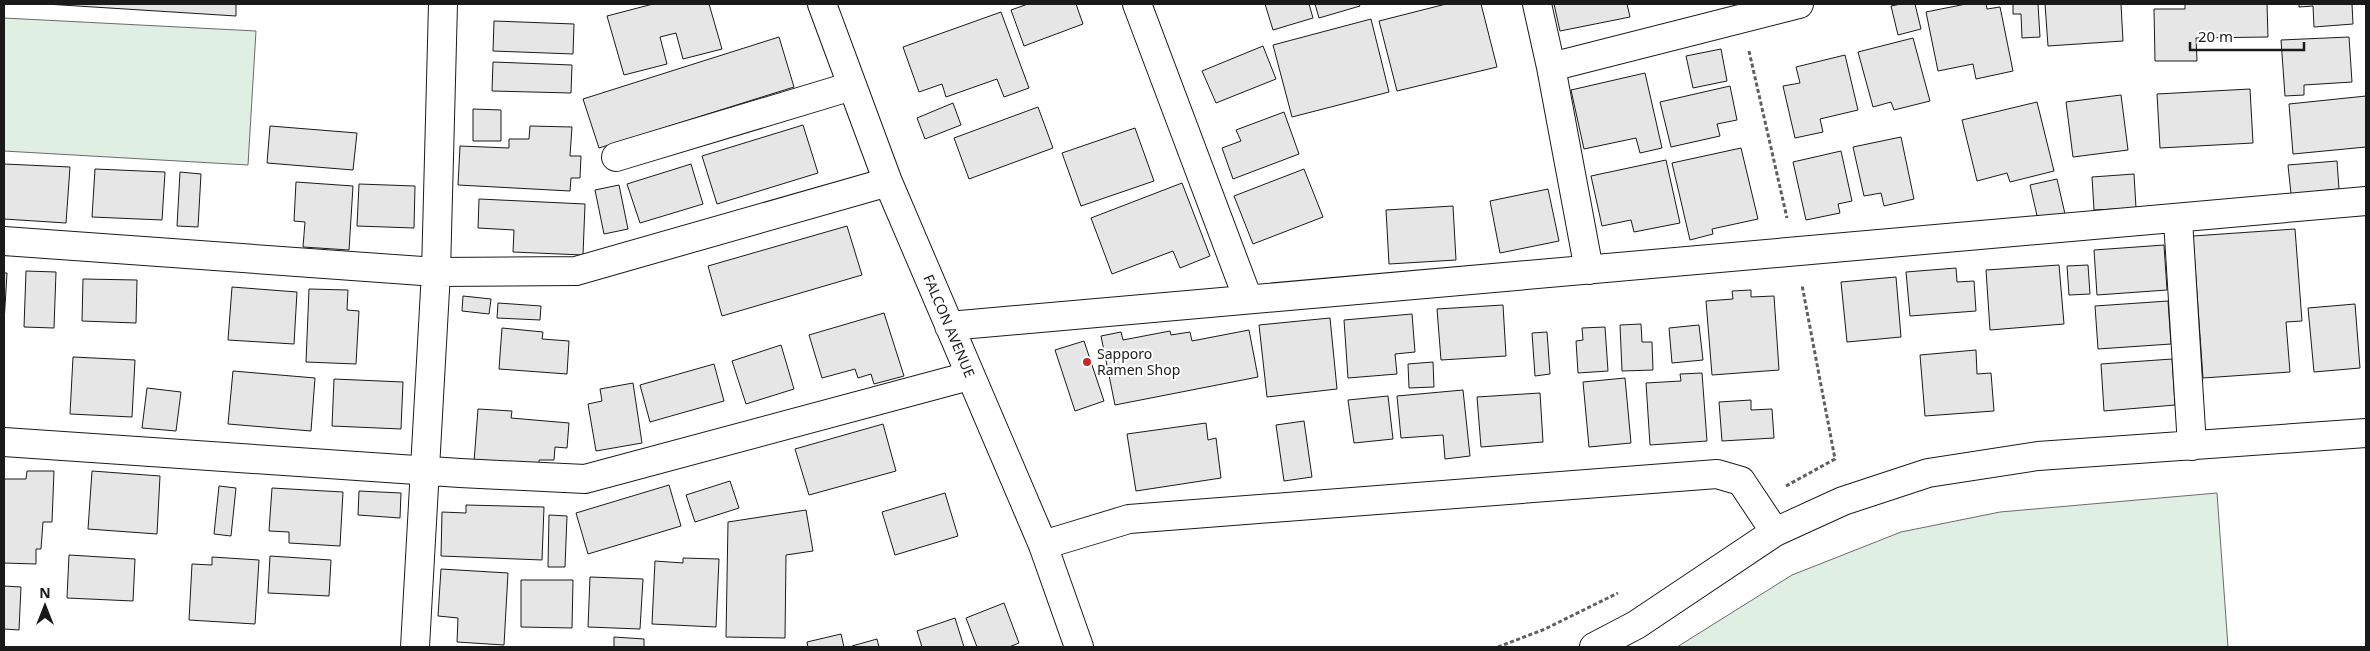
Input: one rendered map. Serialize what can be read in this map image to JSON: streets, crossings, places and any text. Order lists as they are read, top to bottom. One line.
{"streets":{"street":["FALCON AVENUE"]},"places":["Sapporo Ramen Shop"],"scale_bar":"20 m","north":"top"}
